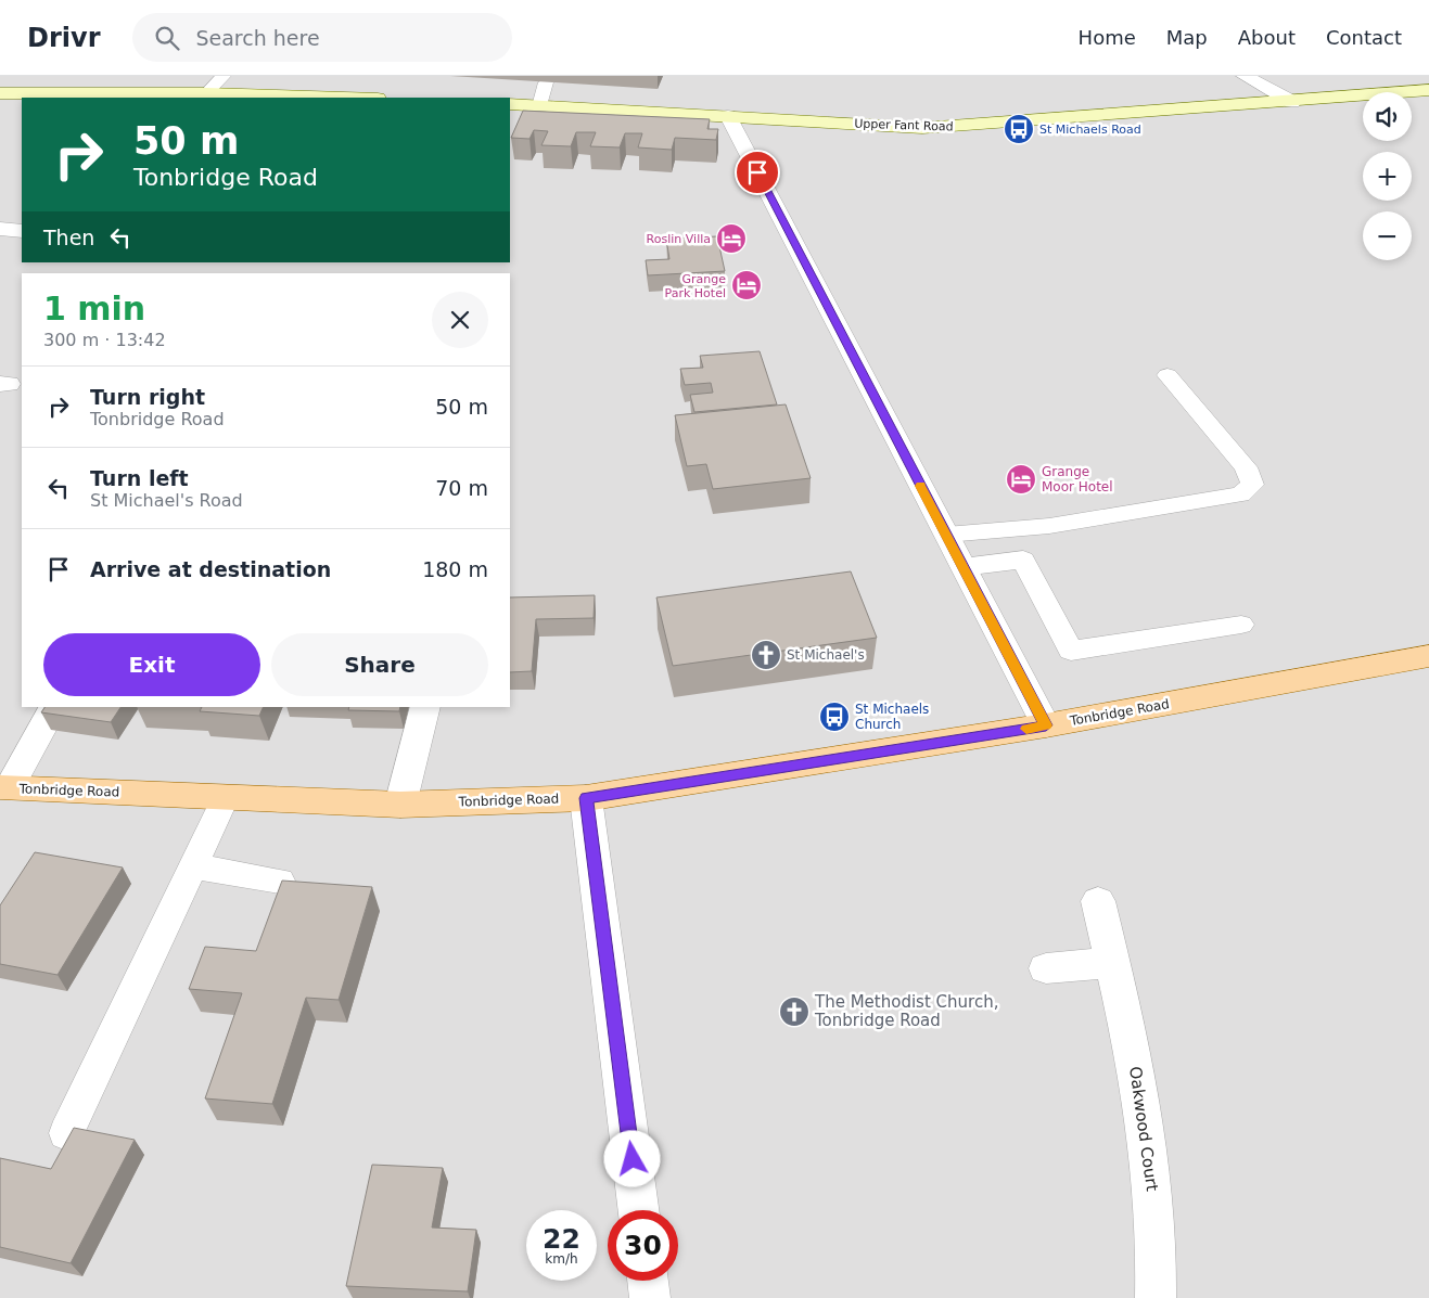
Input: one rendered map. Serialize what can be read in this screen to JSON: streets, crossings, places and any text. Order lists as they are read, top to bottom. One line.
{"streets":{"main road":["Tonbridge Road"],"street":["Upper Fant Road","Oakwood Court"]},"places":{"bus stop":["St Michaels Road","St Michaels Church"],"hotel":["Roslin Villa","Grange Park Hotel","Grange Moor Hotel"],"church":["St Michael's","The Methodist Church, Tonbridge Road"]},"page":{"header":"Drivr","search":"Search here","nav":["Home","Map","About","Contact"],"map_buttons":["+","−"],"turn":["50 m","Tonbridge Road"],"then":"Then","heading":["1 min","300 m · 13:42"],"list":[{"name":"Turn right","note":"Tonbridge Road","value":"50 m"},{"name":"Turn left","note":"St Michael's Road","value":"70 m"},{"name":"Arrive at destination","value":"180 m"}],"buttons":["Exit","Share"],"speed":"22 km/h","limit":"30"}}
